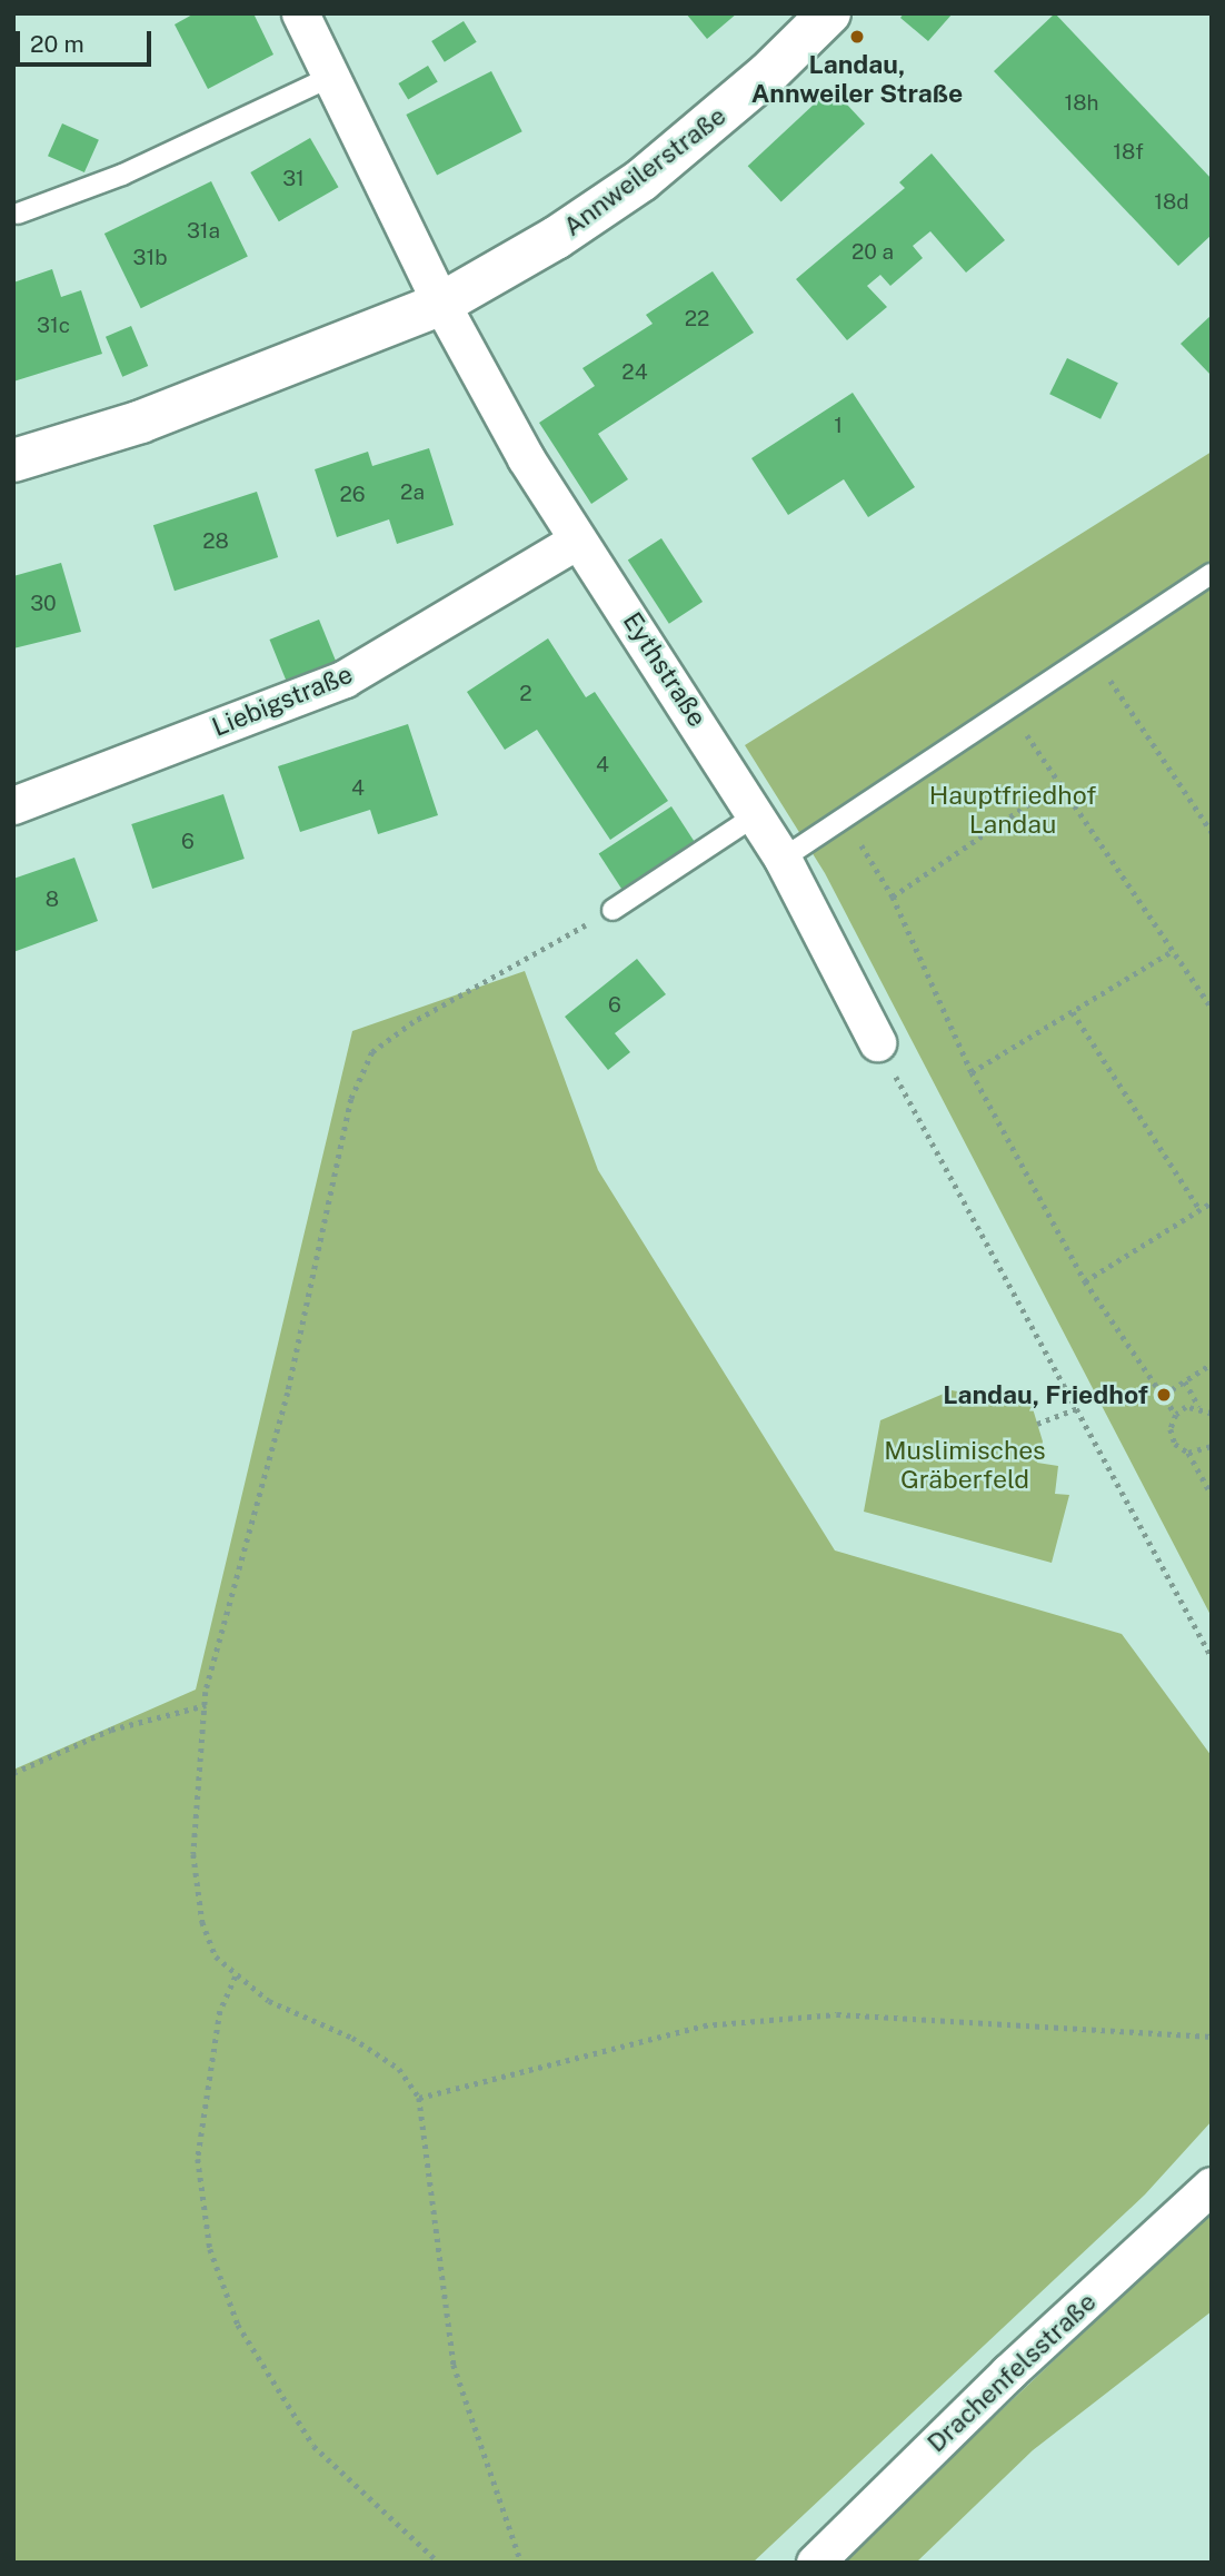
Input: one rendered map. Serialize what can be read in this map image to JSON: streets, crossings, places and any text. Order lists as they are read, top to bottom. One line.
{"streets":{"street":["Annweilerstraße","Eythstraße","Liebigstraße","Drachenfelsstraße"]},"crossings":[["Annweilerstraße","Eythstraße"],["Eythstraße","Liebigstraße"]],"parks":["Hauptfriedhof Landau","Muslimisches Gräberfeld"],"places":["Landau, Annweiler Straße","Landau, Friedhof"],"house_numbers":["18h","18f","31","18d","31a","20 a","31b","22","31c","24","1","2a","26","28","30","2","4","4","6","8","6"],"scale_bar":"20 m"}
